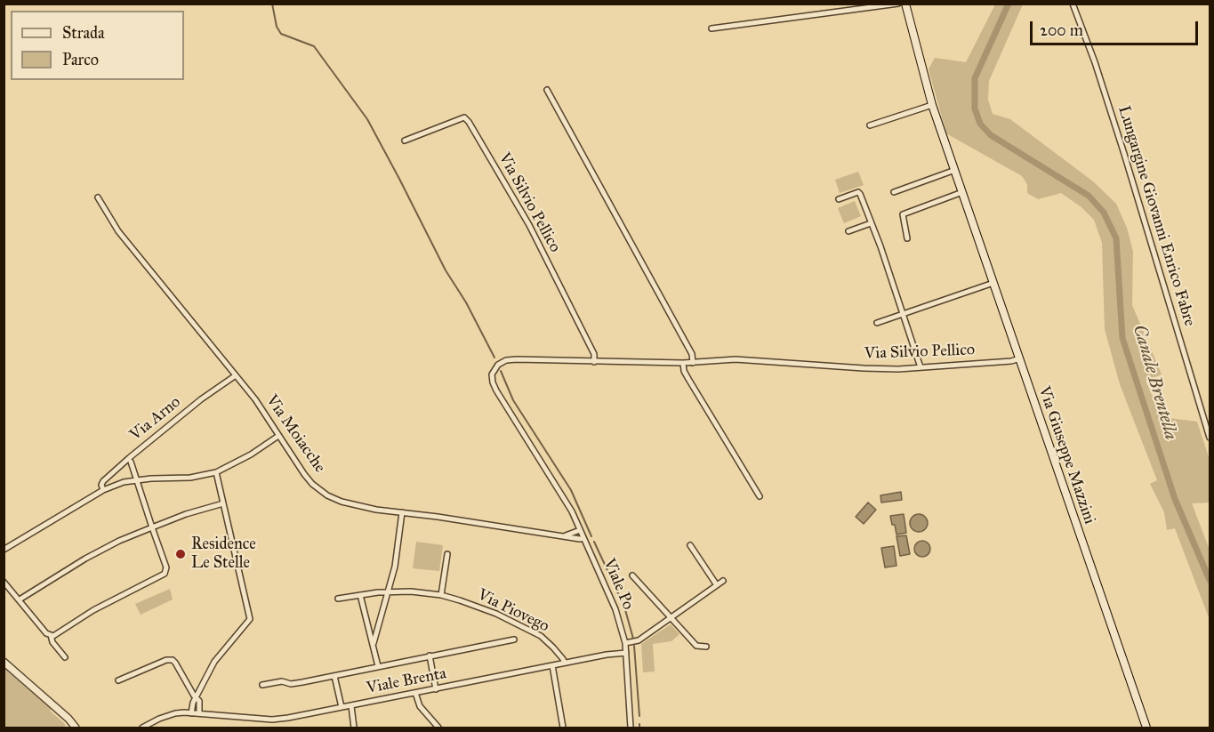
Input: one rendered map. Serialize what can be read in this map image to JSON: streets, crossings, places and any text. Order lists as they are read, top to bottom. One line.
{"streets":{"main road":["Via Giuseppe Mazzini"],"street":["Via Silvio Pellico","Lungargine Giovanni Enrico Fabre","Via Arno","Via Moiacche","Viale Po","Via Piovego","Viale Brenta"]},"crossings":[["Via Silvio Pellico","Via Moiacche"],["Via Silvio Pellico","Via Giuseppe Mazzini"],["Via Silvio Pellico","Viale Po"],["Via Arno","Via Moiacche"],["Via Moiacche","Viale Po"],["Viale Po","Viale Brenta"],["Via Piovego","Viale Brenta"]],"water":["Canale Brentella"],"places":["Residence Le Stelle"],"legend":["Strada","Parco"],"scale_bar":"200 m"}
